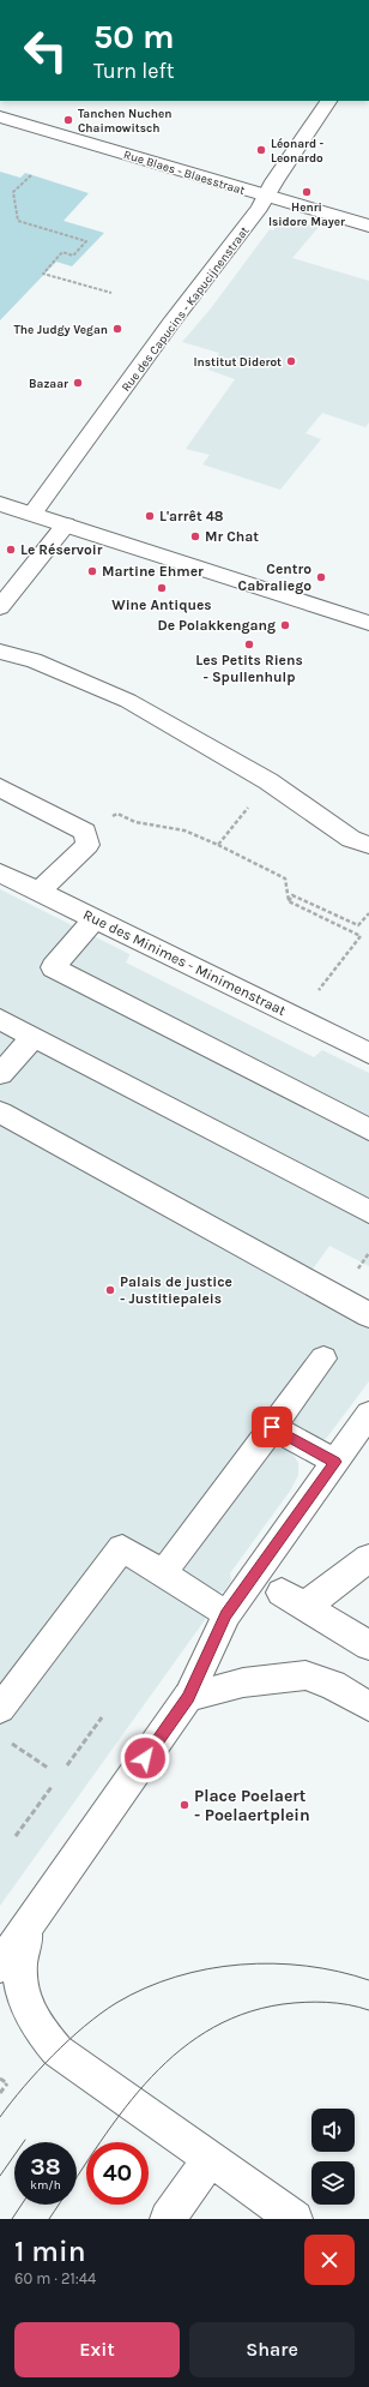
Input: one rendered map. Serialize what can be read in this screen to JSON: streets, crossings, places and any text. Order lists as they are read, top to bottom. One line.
{"streets":{"street":["Rue Blaes - Blaesstraat","Rue des Capucins - Kapucijnenstraat","Rue des Minimes - Minimenstraat"]},"crossings":[["Rue Blaes - Blaesstraat","Rue des Capucins - Kapucijnenstraat"]],"places":["Tanchen Nuchen Chaimowitsch","Léonard - Leonardo","Henri Isidore Mayer","The Judgy Vegan","Institut Diderot","Bazaar","L'arrêt 48","Mr Chat","Le Réservoir","Martine Ehmer","Centro Cabraliego","Wine Antiques","De Polakkengang","Les Petits Riens - Spullenhulp","Palais de justice - Justitiepaleis","Place Poelaert - Poelaertplein"],"page":{"turn":["50 m","Turn left"],"speed":"38 km/h","limit":"40","heading":["1 min","60 m · 21:44"],"buttons":["Exit","Share"]}}
